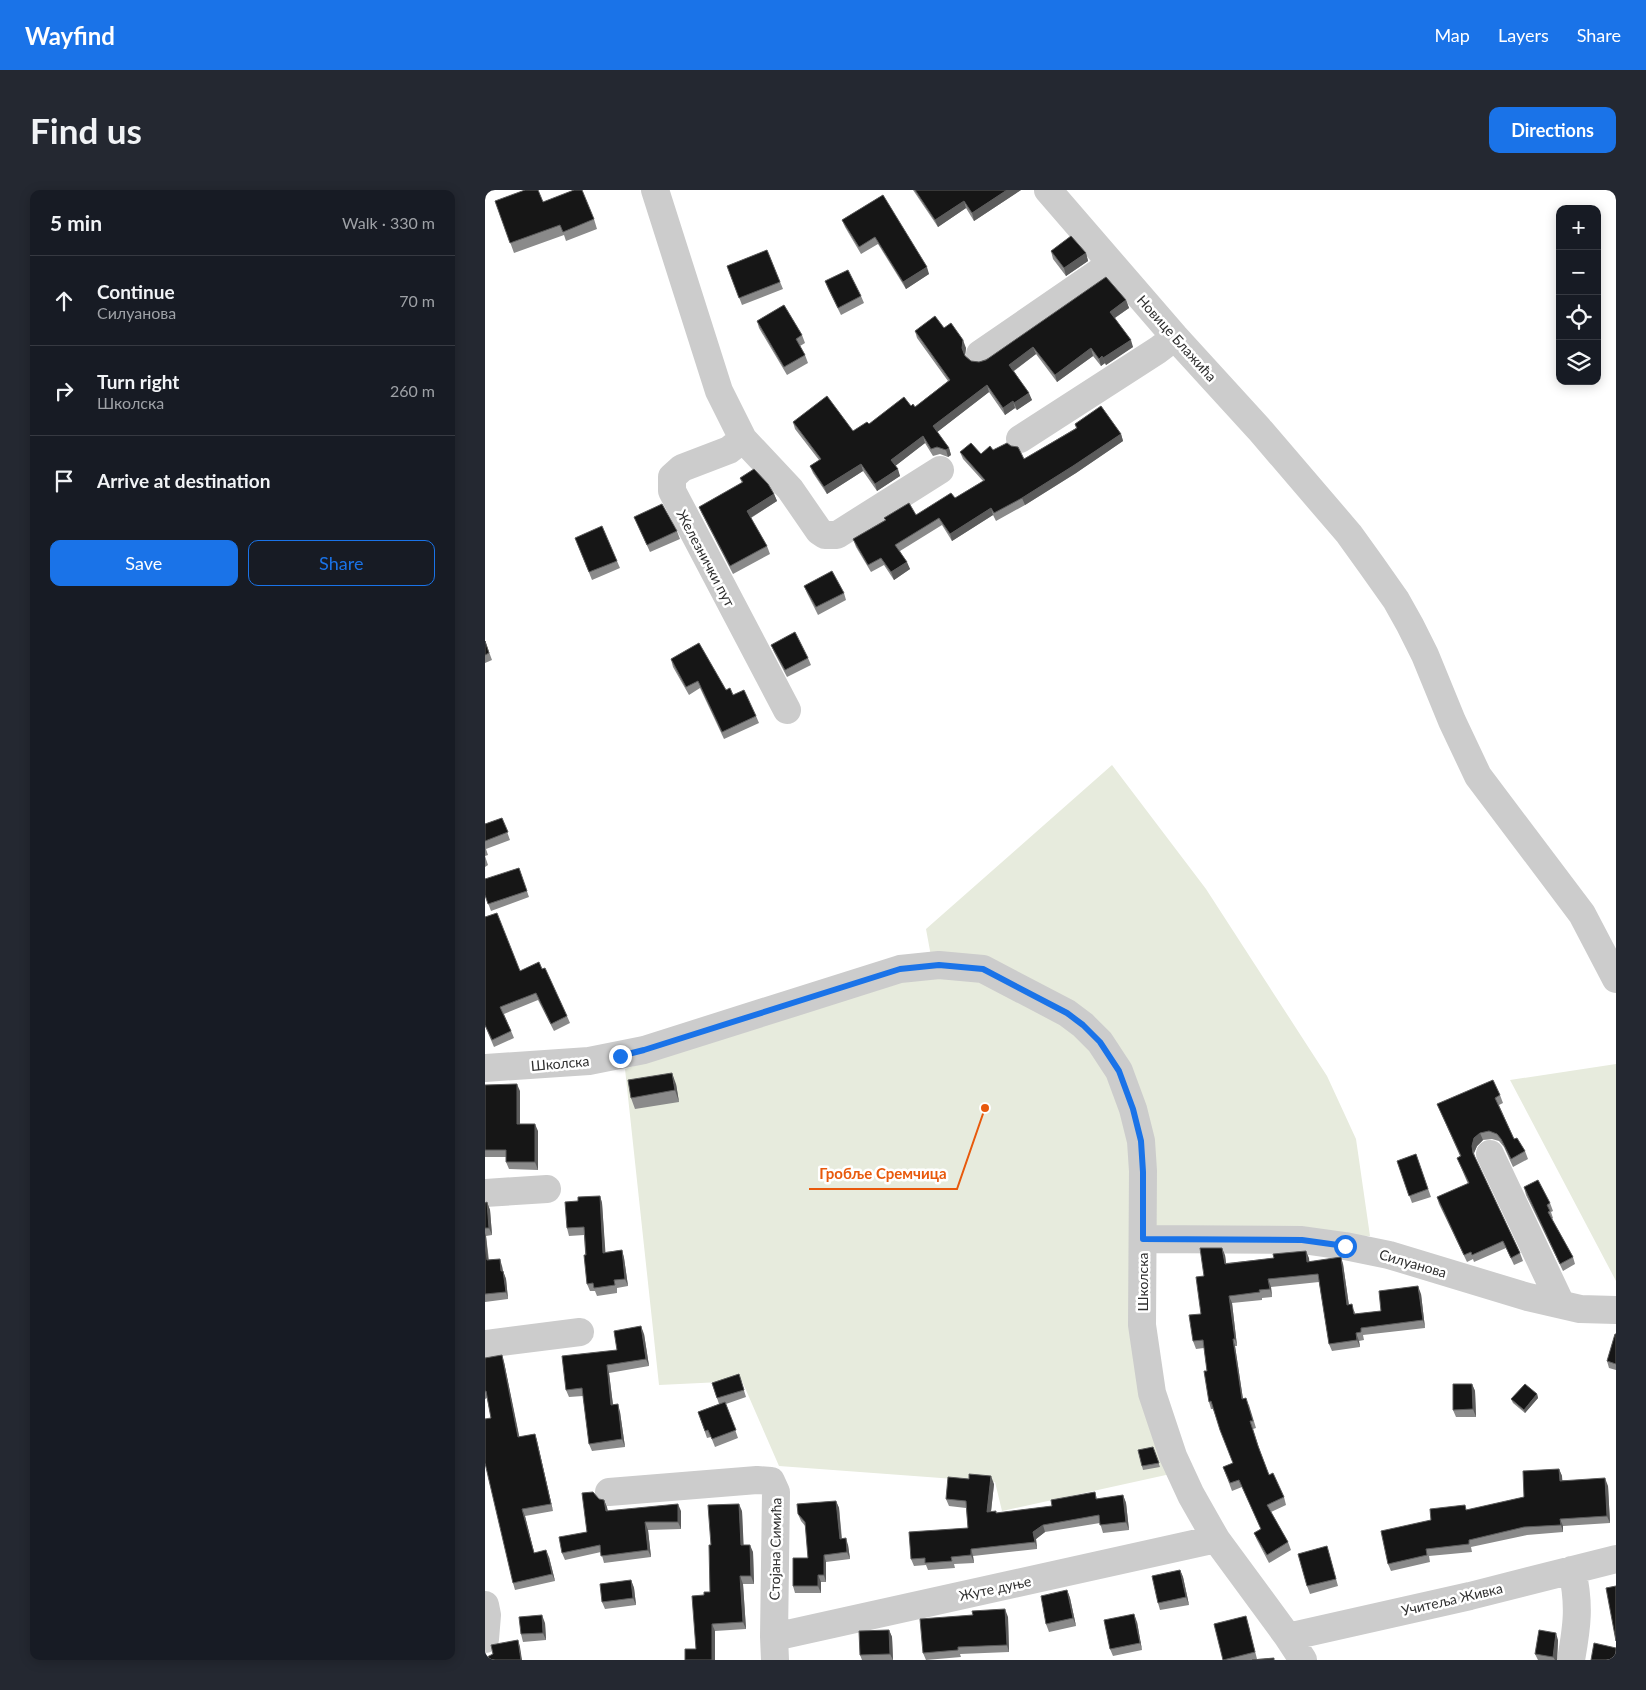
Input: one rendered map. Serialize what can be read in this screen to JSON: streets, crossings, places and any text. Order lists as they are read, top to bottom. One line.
{"streets":{"street":["Новице Блажића","Железнички пут","Школска","Силуанова","Стојана Симића","Жуте дуње","Учитеља Живка"]},"crossings":[["Школска","Силуанова"],["Школска","Жуте дуње"],["Школска","Учитеља Живка"],["Стојана Симића","Жуте дуње"]],"places":["Гробље Сремчица"],"page":{"header":"Wayfind","nav":["Map","Layers","Share"],"buttons":["Directions",["Save","Share"]],"title":"Find us","heading":["5 min","Walk · 330 m"],"map_buttons":["+","−"],"list":[["Continue","Силуанова","70 m"],["Turn right","Школска","260 m"],"Arrive at destination"]}}
